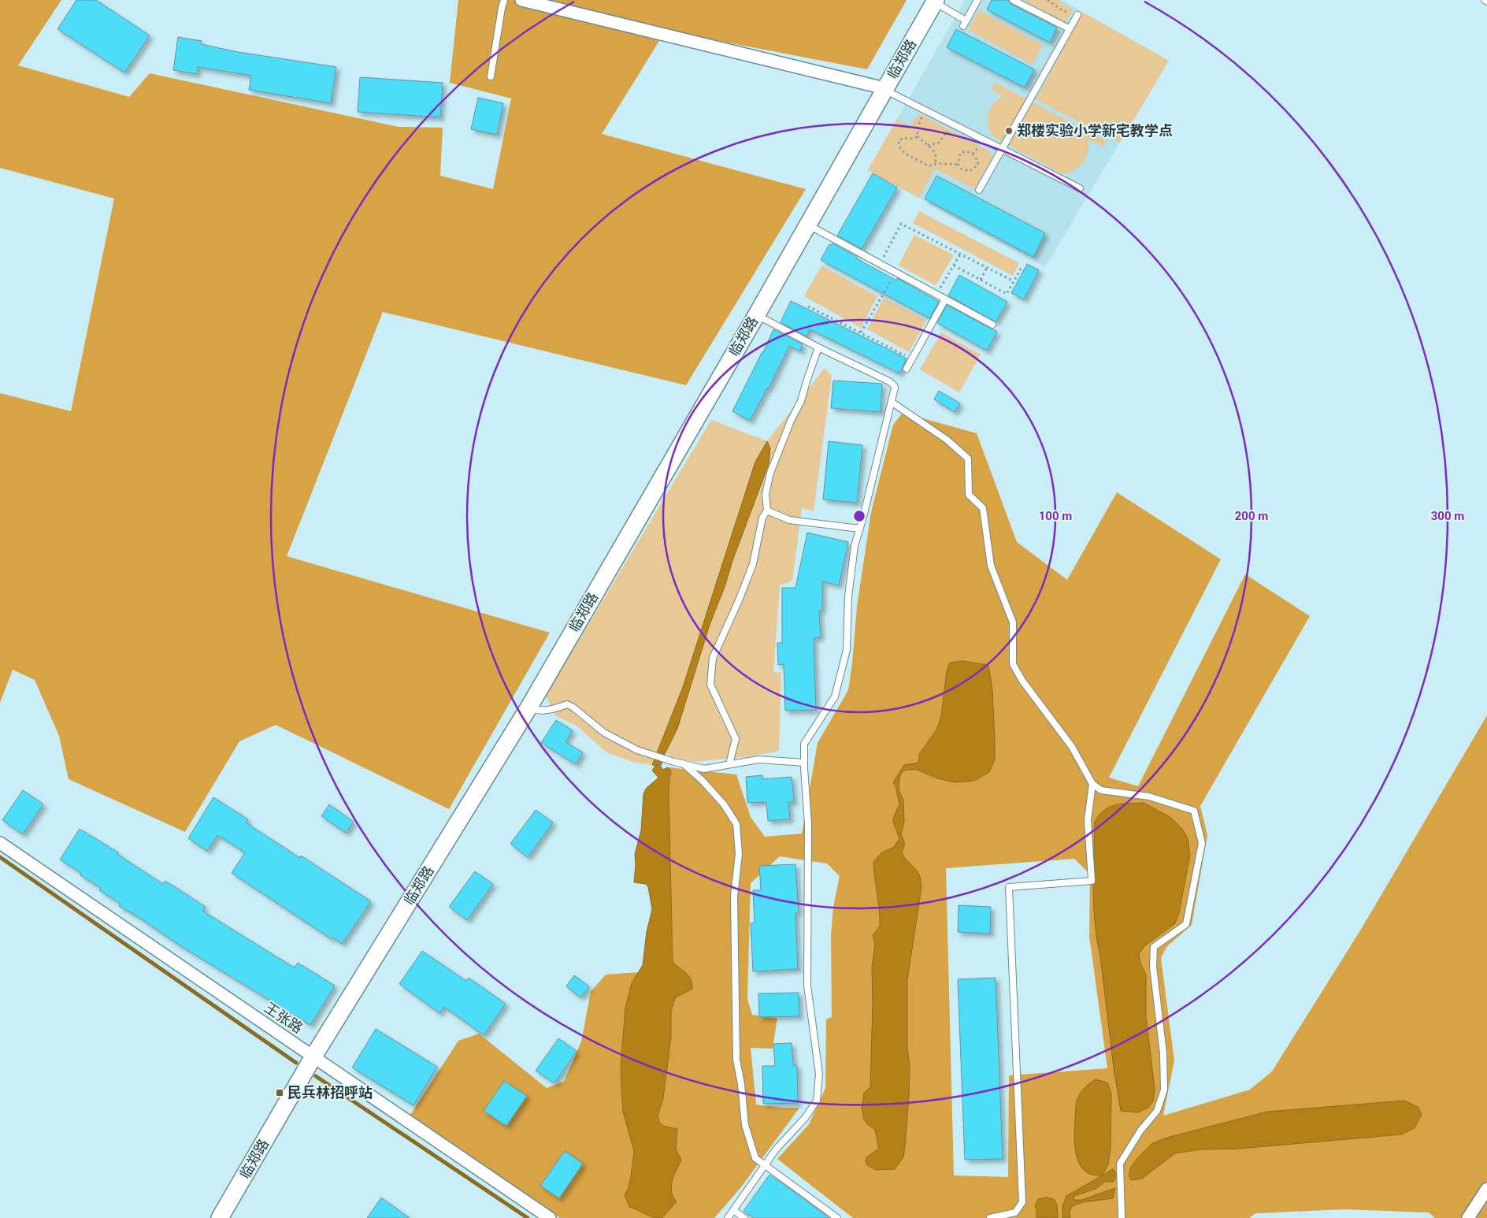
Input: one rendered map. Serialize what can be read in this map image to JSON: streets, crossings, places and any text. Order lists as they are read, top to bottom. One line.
{"streets":{"main road":["临郑路"],"street":["王张路"]},"crossings":[["临郑路","王张路"]],"places":{"other":["郑楼实验小学新宅教学点"],"transit":["民兵林招呼站"]},"rings":["100 m","200 m","300 m"]}
